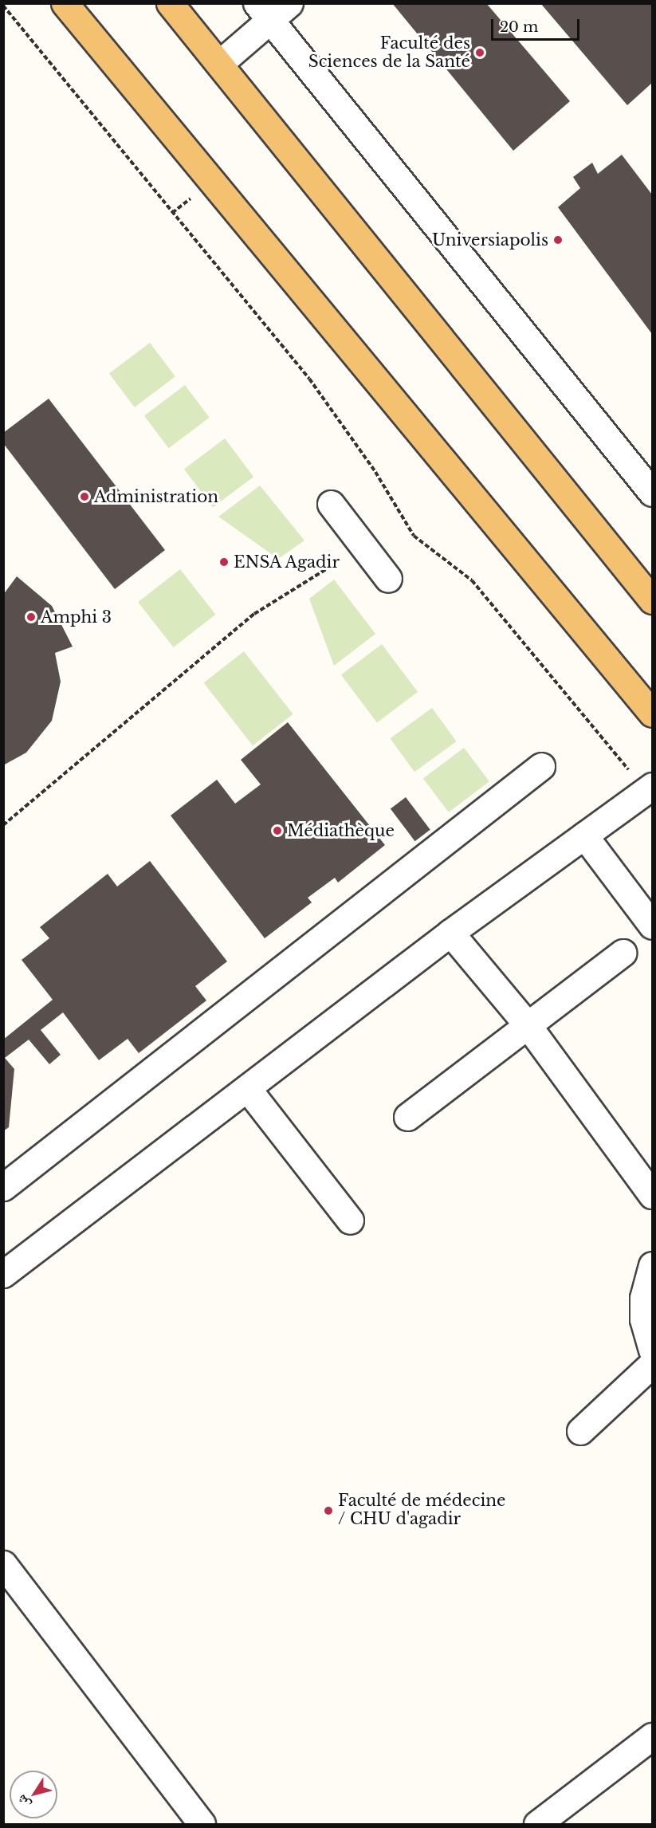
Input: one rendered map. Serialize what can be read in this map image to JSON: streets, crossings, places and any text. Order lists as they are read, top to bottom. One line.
{"places":["Faculté des Sciences de la Santé","Universiapolis","Administration","ENSA Agadir","Amphi 3","Médiathèque","Faculté de médecine / CHU d'agadir"],"scale_bar":"20 m","north":"bottom left"}
